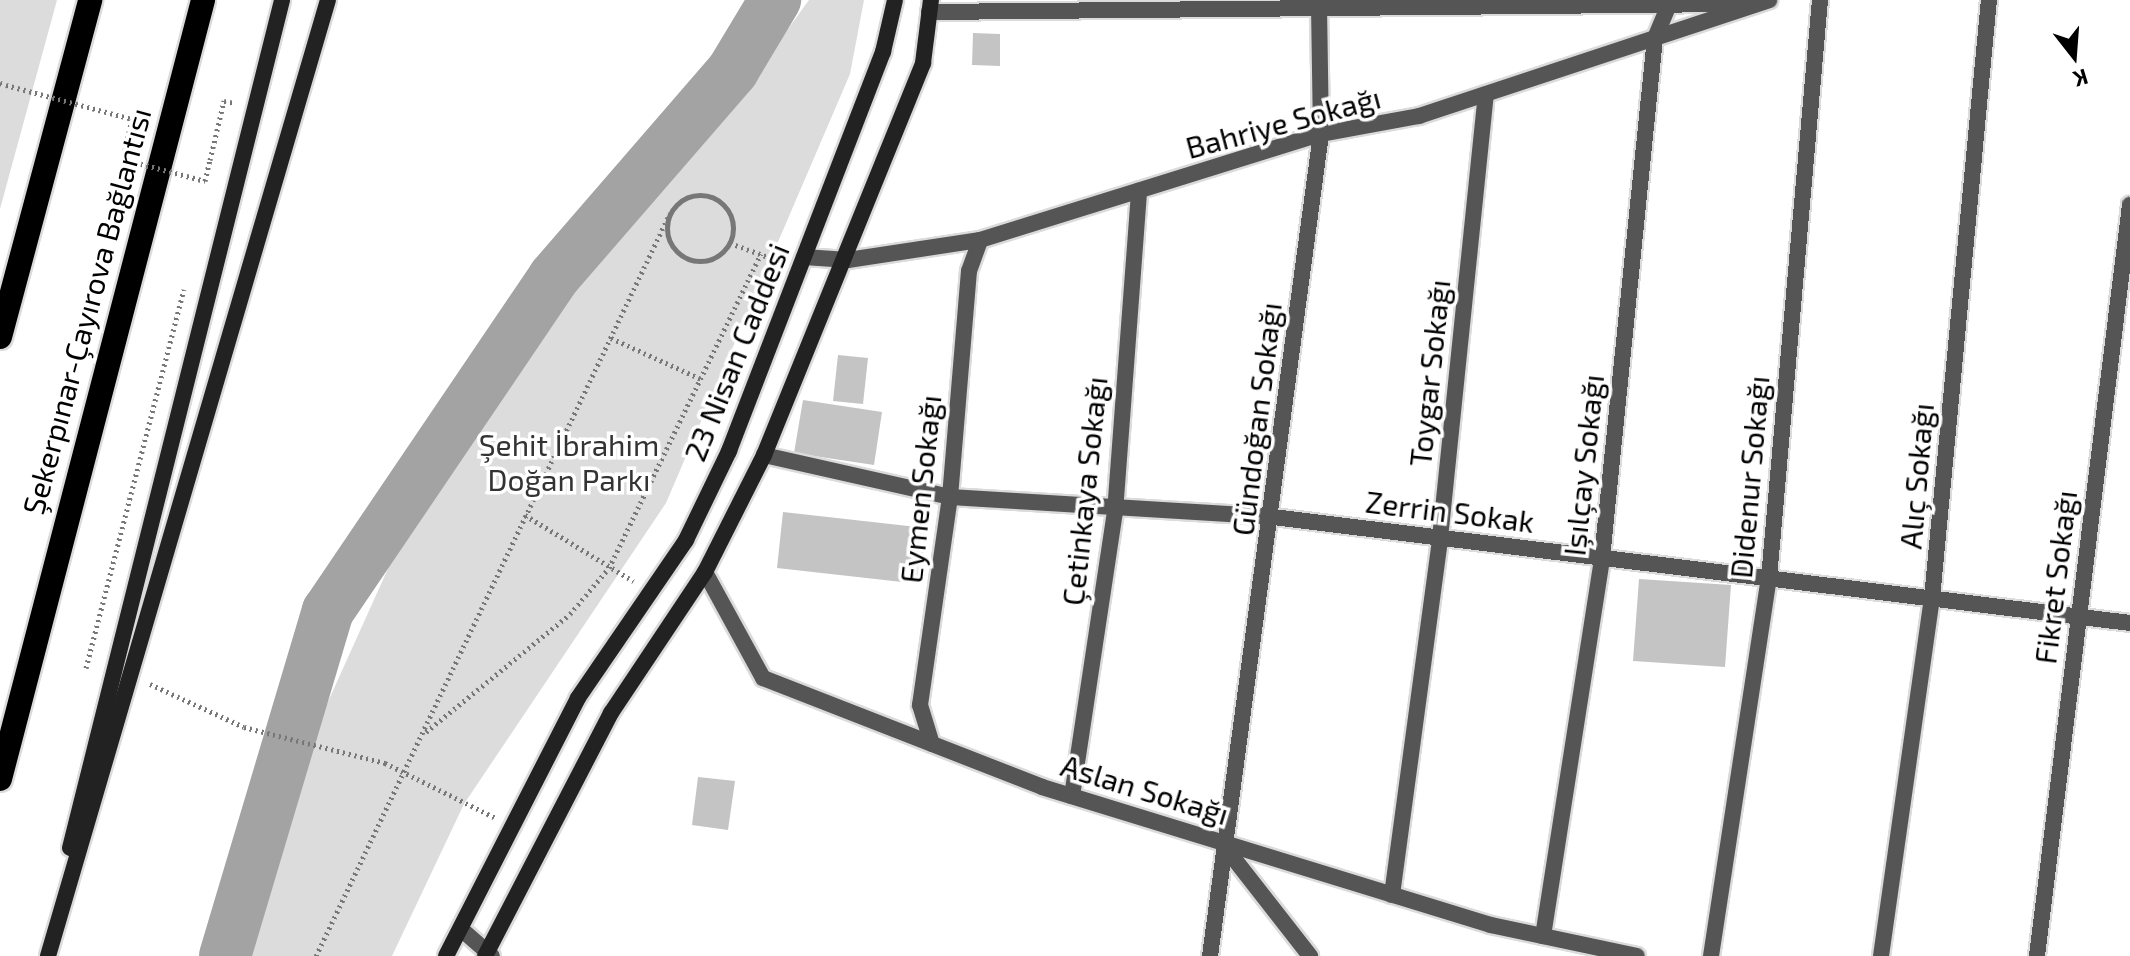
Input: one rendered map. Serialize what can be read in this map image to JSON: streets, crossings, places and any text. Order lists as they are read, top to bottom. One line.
{"streets":{"highway":["Şekerpınar-Çayırova Bağlantısı"],"street":["Bahriye Sokağı","23 Nisan Caddesi","Toygar Sokağı","Gündoğan Sokağı","Işılçay Sokağı","Alıç Sokağı","Didenur Sokağı","Eymen Sokağı","Çetinkaya Sokağı","Zerrin Sokak","Fikret Sokağı","Aslan Sokağı"]},"crossings":[["Bahriye Sokağı","23 Nisan Caddesi"],["Bahriye Sokağı","Toygar Sokağı"],["Bahriye Sokağı","Gündoğan Sokağı"],["Bahriye Sokağı","Işılçay Sokağı"],["Bahriye Sokağı","Eymen Sokağı"],["Bahriye Sokağı","Çetinkaya Sokağı"],["23 Nisan Caddesi","Zerrin Sokak"],["23 Nisan Caddesi","Aslan Sokağı"],["Toygar Sokağı","Zerrin Sokak"],["Toygar Sokağı","Aslan Sokağı"],["Gündoğan Sokağı","Zerrin Sokak"],["Gündoğan Sokağı","Aslan Sokağı"],["Işılçay Sokağı","Zerrin Sokak"],["Işılçay Sokağı","Aslan Sokağı"],["Alıç Sokağı","Zerrin Sokak"],["Didenur Sokağı","Zerrin Sokak"],["Eymen Sokağı","Zerrin Sokak"],["Eymen Sokağı","Aslan Sokağı"],["Çetinkaya Sokağı","Zerrin Sokak"],["Çetinkaya Sokağı","Aslan Sokağı"],["Zerrin Sokak","Fikret Sokağı"]],"parks":["Şehit İbrahim Doğan Parkı"],"north":"bottom"}
